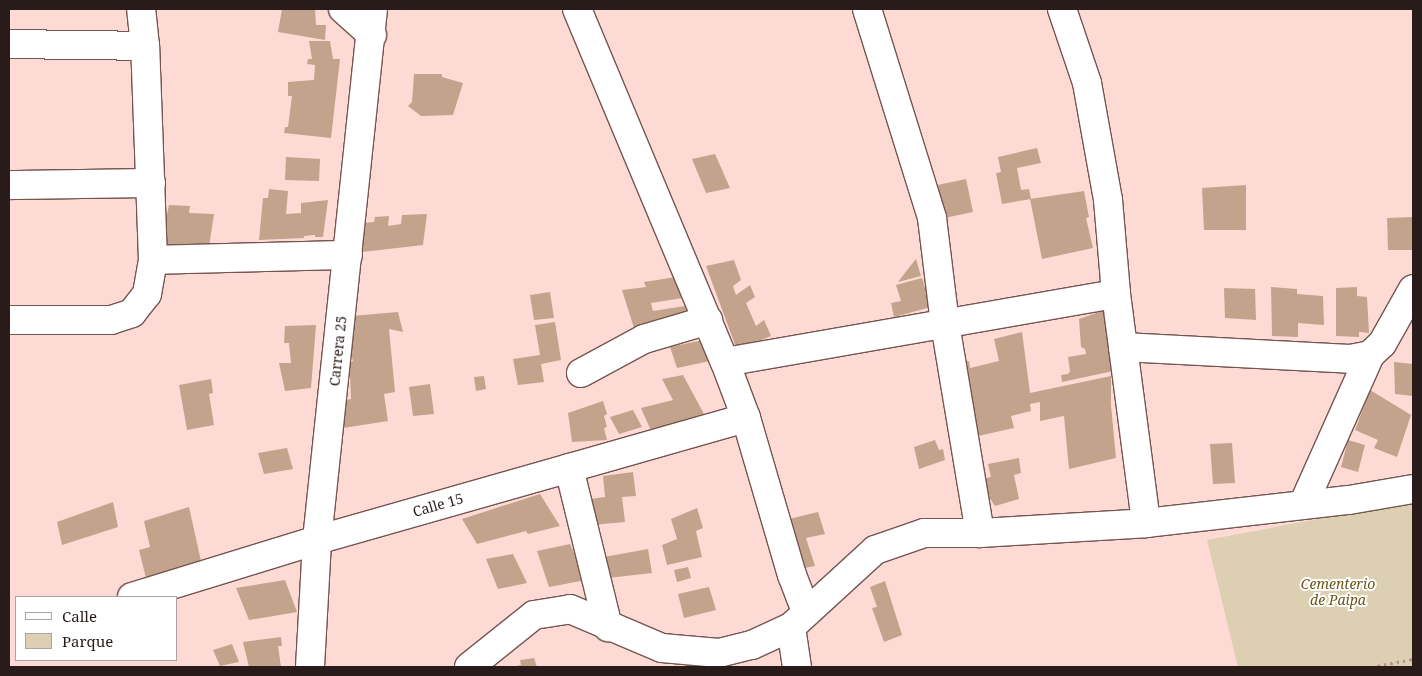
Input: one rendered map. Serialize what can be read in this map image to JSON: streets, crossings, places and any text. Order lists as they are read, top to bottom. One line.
{"streets":{"street":["Carrera 25","Calle 15"]},"crossings":[["Carrera 25","Calle 15"]],"parks":["Cementerio de Paipa"],"legend":["Calle","Parque"]}
